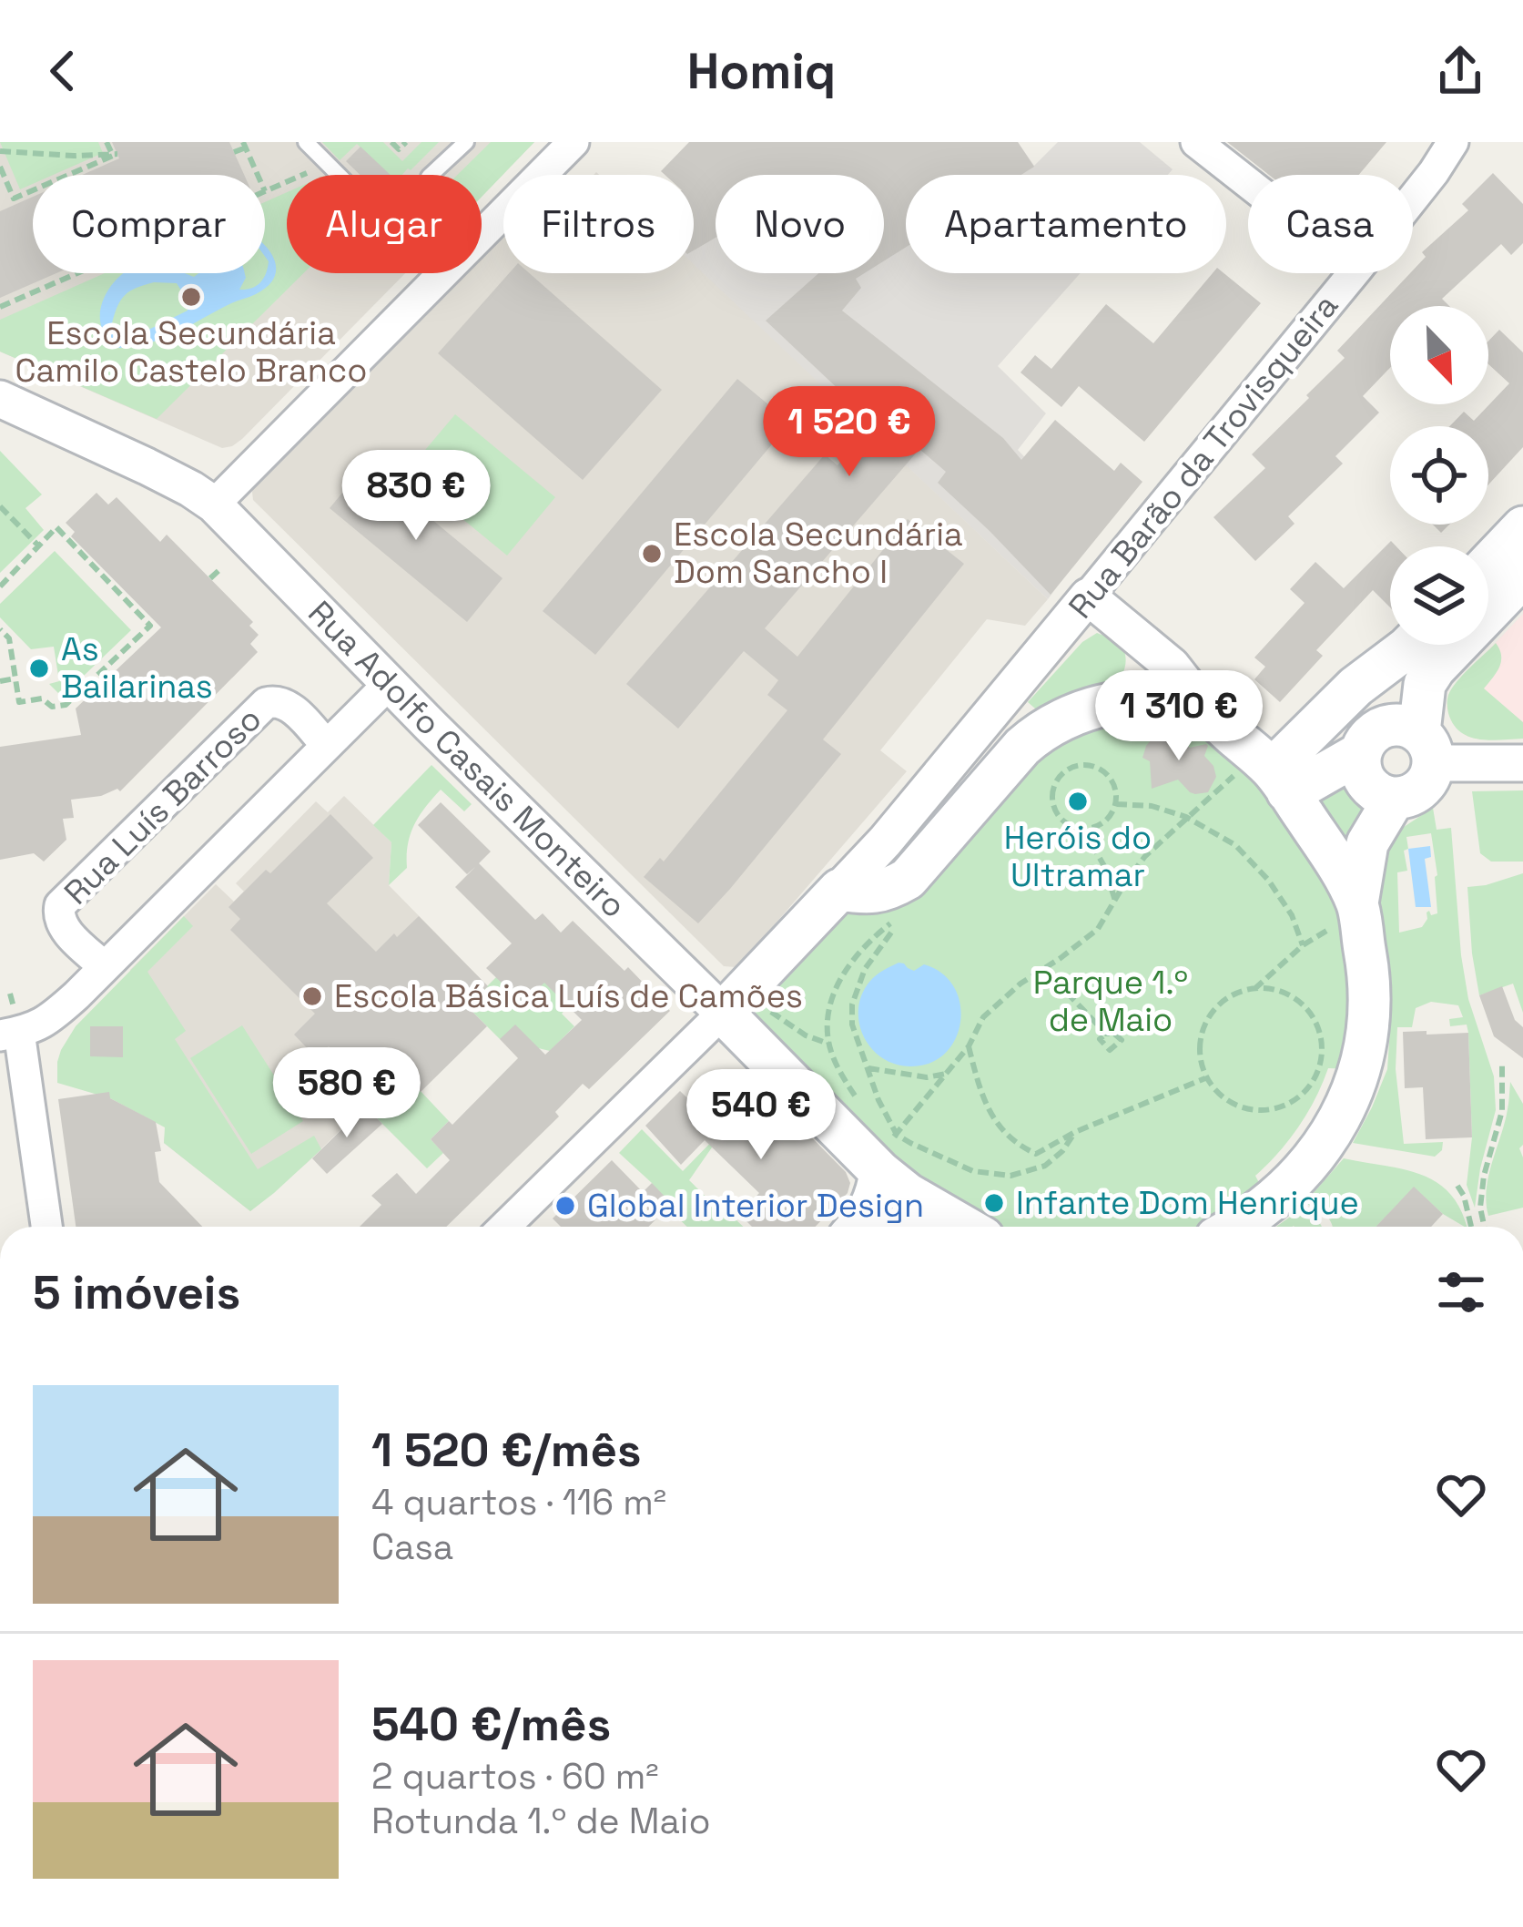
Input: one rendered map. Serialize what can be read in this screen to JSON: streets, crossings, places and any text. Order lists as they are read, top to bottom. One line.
{"streets":{"main road":["Rua Barão da Trovisqueira"],"street":["Rua Adolfo Casais Monteiro","Rua Luís Barroso"]},"crossings":[["Rua Barão da Trovisqueira","Rua Adolfo Casais Monteiro"]],"parks":["Parque 1.º de Maio"],"places":["Escola Secundária Camilo Castelo Branco","Escola Secundária Dom Sancho I","As Bailarinas","Heróis do Ultramar","Escola Básica Luís de Camões","Infante Dom Henrique","Global Interior Design"],"north":"bottom right","page":{"header":"Homiq","chip":["Comprar","Alugar","Filtros","Novo","Apartamento","Casa"],"price":["1 520 €","830 €","1 310 €","580 €","540 €"],"heading":"5 imóveis","list":[{"name":"1 520 €/mês","note":"4 quartos · 116 m² · Casa"},{"name":"540 €/mês","note":"2 quartos · 60 m² · Rotunda 1.º de Maio"}]}}
